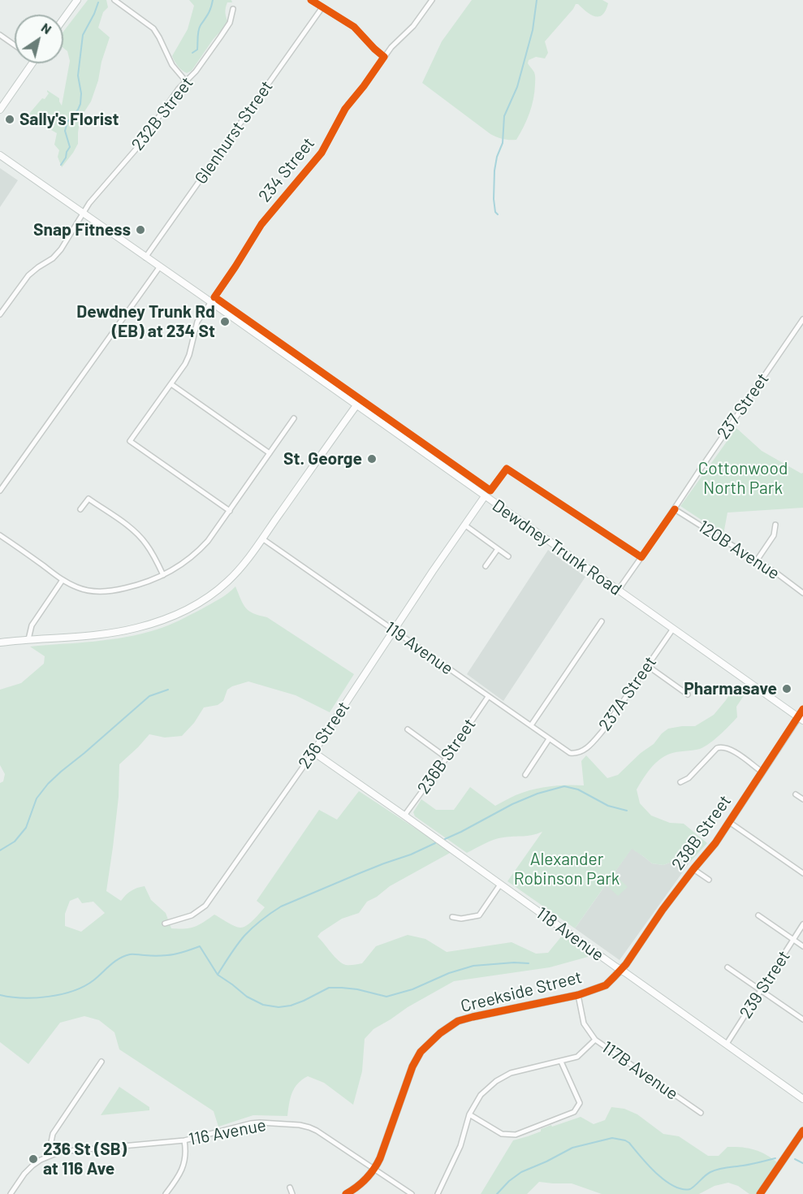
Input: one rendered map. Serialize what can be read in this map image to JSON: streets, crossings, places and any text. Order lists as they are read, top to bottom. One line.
{"streets":{"street":["232B Street","Glenhurst Street","234 Street","237 Street","Dewdney Trunk Road","120B Avenue","119 Avenue","237A Street","236 Street","236B Street","238B Street","118 Avenue","239 Street","Creekside Street","117B Avenue","116 Avenue"]},"crossings":[["232B Street","Dewdney Trunk Road"],["Glenhurst Street","Dewdney Trunk Road"],["234 Street","Dewdney Trunk Road"],["237 Street","Dewdney Trunk Road"],["237 Street","120B Avenue"],["Dewdney Trunk Road","237A Street"],["Dewdney Trunk Road","236 Street"],["Dewdney Trunk Road","238B Street"],["119 Avenue","237A Street"],["119 Avenue","236 Street"],["119 Avenue","236B Street"],["236 Street","118 Avenue"],["236B Street","118 Avenue"],["238B Street","118 Avenue"],["238B Street","Creekside Street"],["118 Avenue","239 Street"],["118 Avenue","Creekside Street"],["Creekside Street","117B Avenue"],["Creekside Street","116 Avenue"]],"parks":["Cottonwood North Park","Alexander Robinson Park"],"places":["Sally's Florist","Snap Fitness","Dewdney Trunk Rd (EB) at 234 St","St. George","Pharmasave","236 St (SB) at 116 Ave"],"north":"top right"}
